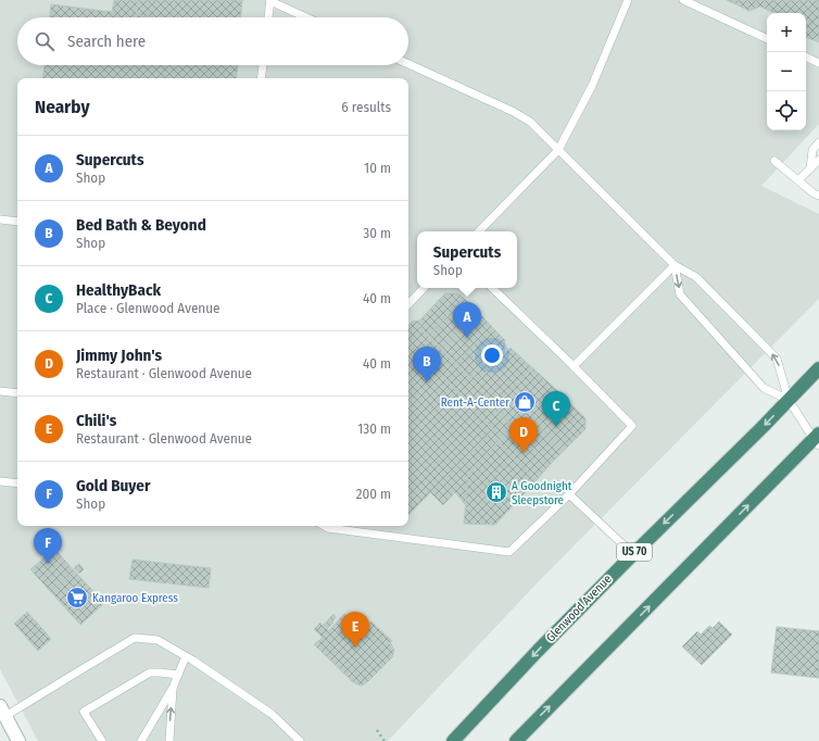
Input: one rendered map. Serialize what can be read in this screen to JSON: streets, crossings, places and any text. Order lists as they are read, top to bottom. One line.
{"streets":{"highway":["US 70","Glenwood Avenue"]},"places":{"shop":["Rent-A-Center"],"building":["A Goodnight Sleepstore"],"supermarket":["Kangaroo Express"]},"page":{"map_buttons":["+","−"],"search":"Search here","heading":["Nearby","6 results"],"list":[{"mark":"A","name":"Supercuts","note":"Shop","value":"10 m"},{"mark":"B","name":"Bed Bath & Beyond","note":"Shop","value":"30 m"},{"mark":"C","name":"HealthyBack","note":"Place · Glenwood Avenue","value":"40 m"},{"mark":"D","name":"Jimmy John's","note":"Restaurant · Glenwood Avenue","value":"40 m"},{"mark":"E","name":"Chili's","note":"Restaurant · Glenwood Avenue","value":"130 m"},{"mark":"F","name":"Gold Buyer","note":"Shop","value":"200 m"}],"popup":["Supercuts","Shop"],"pins":["A","B","C","D","F","E"]}}
